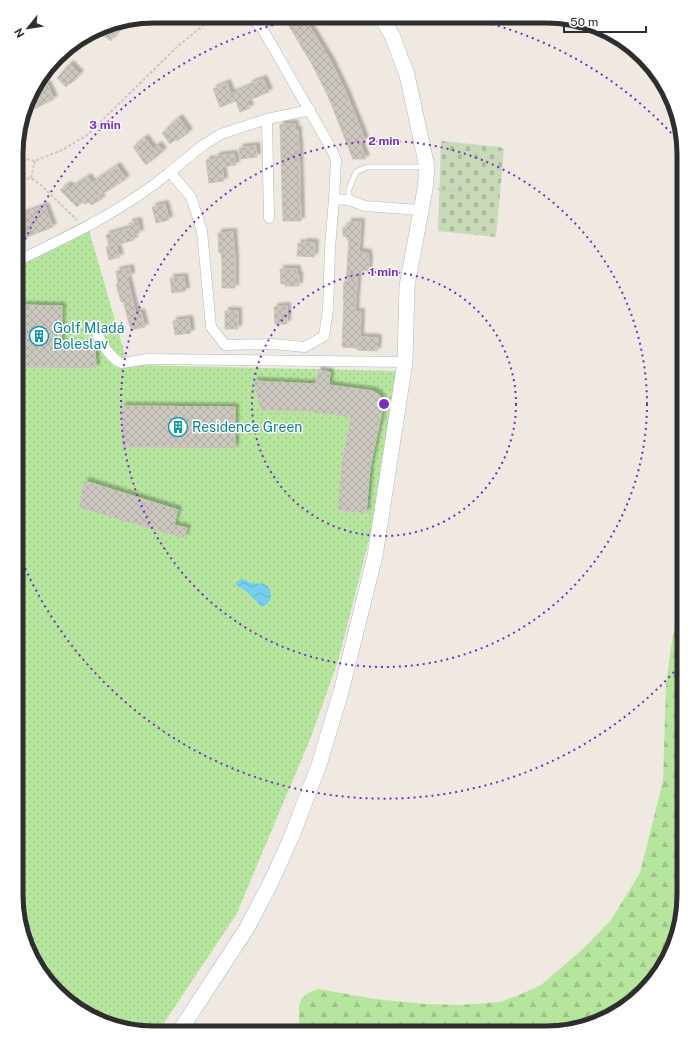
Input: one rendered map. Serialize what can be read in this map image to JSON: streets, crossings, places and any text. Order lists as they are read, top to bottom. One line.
{"places":{"building":["Golf Mladá Boleslav","Residence Green"]},"scale_bar":"50 m","north":"bottom left","rings":["3 min","2 min","1 min"]}
